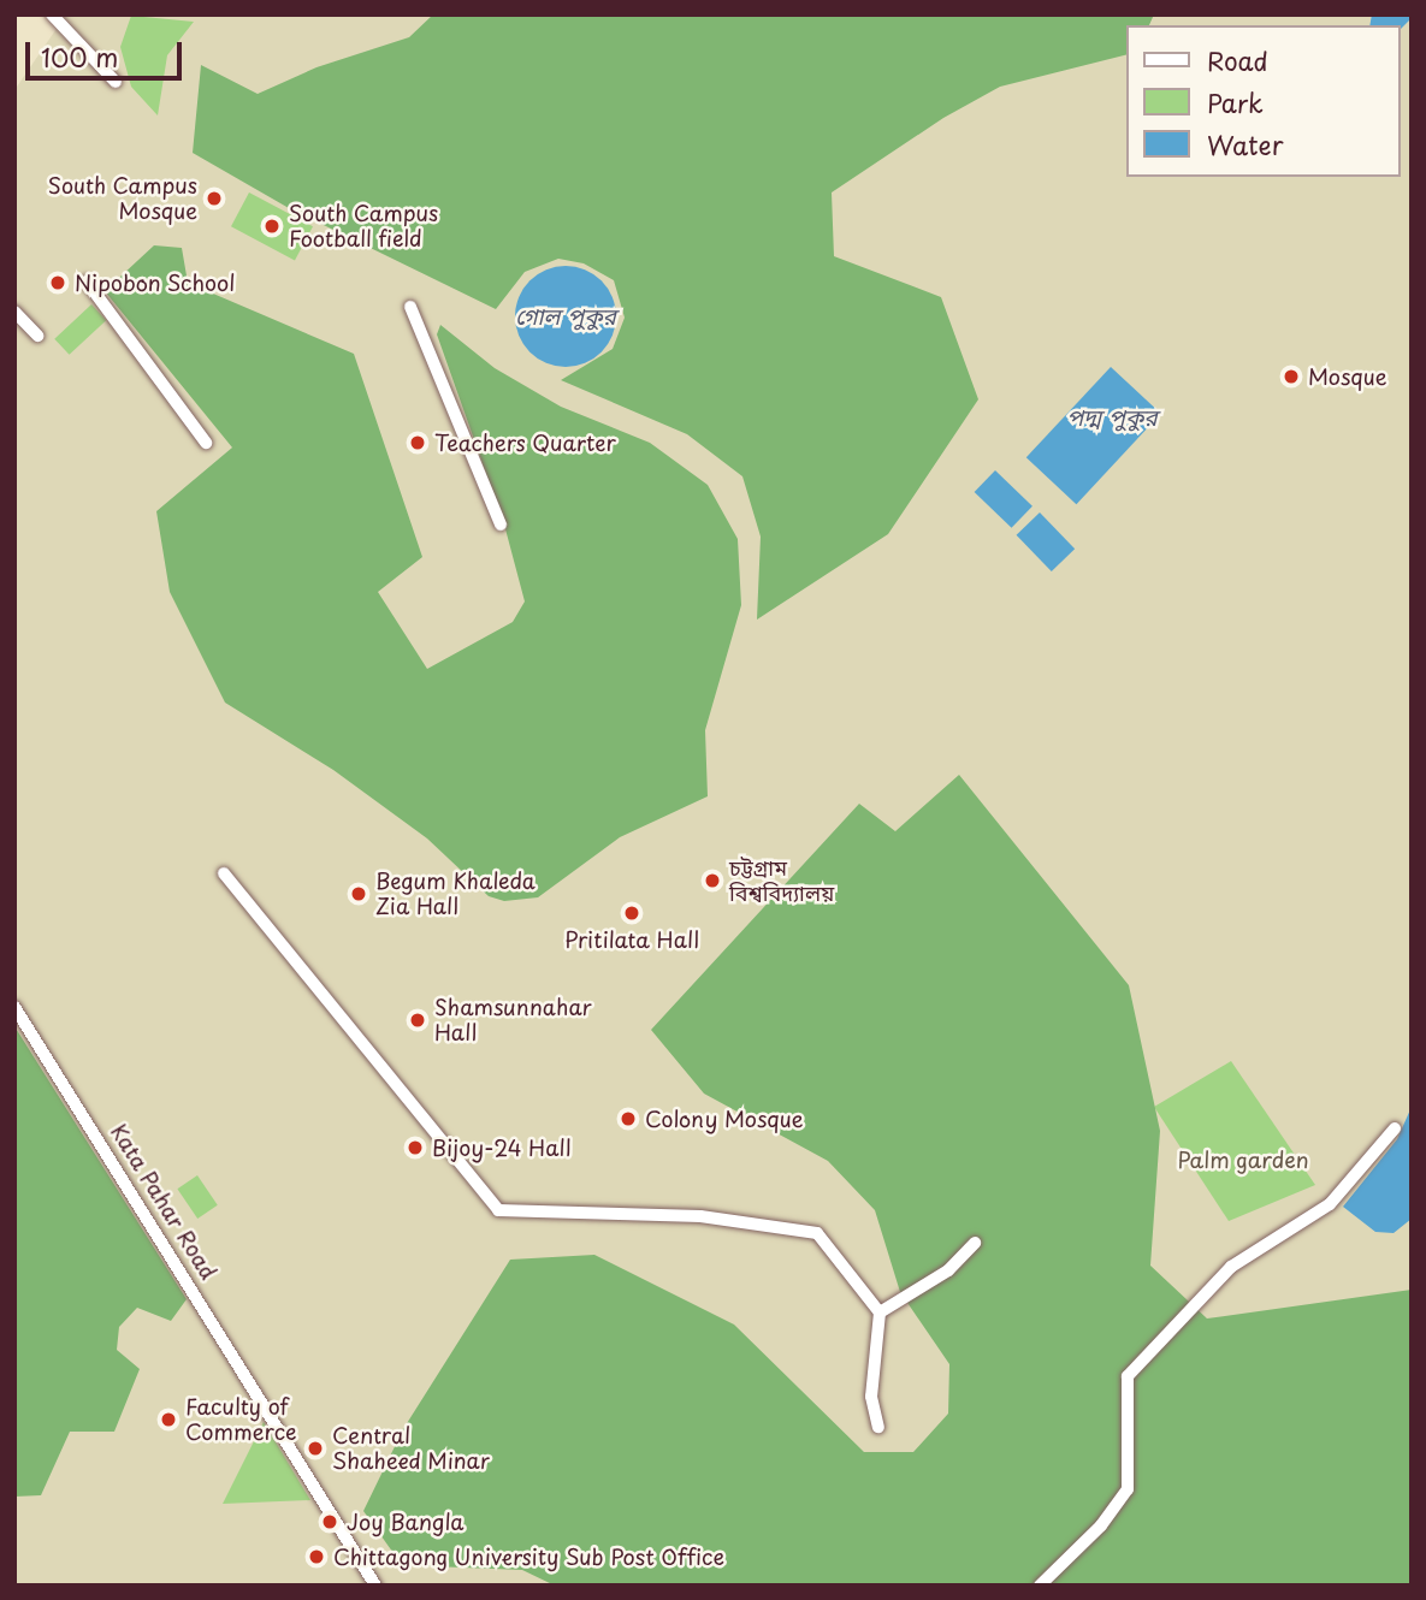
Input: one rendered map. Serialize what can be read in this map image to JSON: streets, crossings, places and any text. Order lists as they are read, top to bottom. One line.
{"streets":{"street":["Kata Pahar Road"]},"water":["গোল পুকুর","পদ্ম পুকুর"],"parks":["Palm garden"],"places":["South Campus Mosque","South Campus Football field","Nipobon School","Mosque","Teachers Quarter","চট্টগ্রাম বিশ্ববিদ্যালয়","Begum Khaleda Zia Hall","Pritilata Hall","Shamsunnahar Hall","Colony Mosque","Bijoy-24 Hall","Faculty of Commerce","Central Shaheed Minar","Joy Bangla","Chittagong University Sub Post Office"],"legend":["Road","Park","Water"],"scale_bar":"100 m"}
